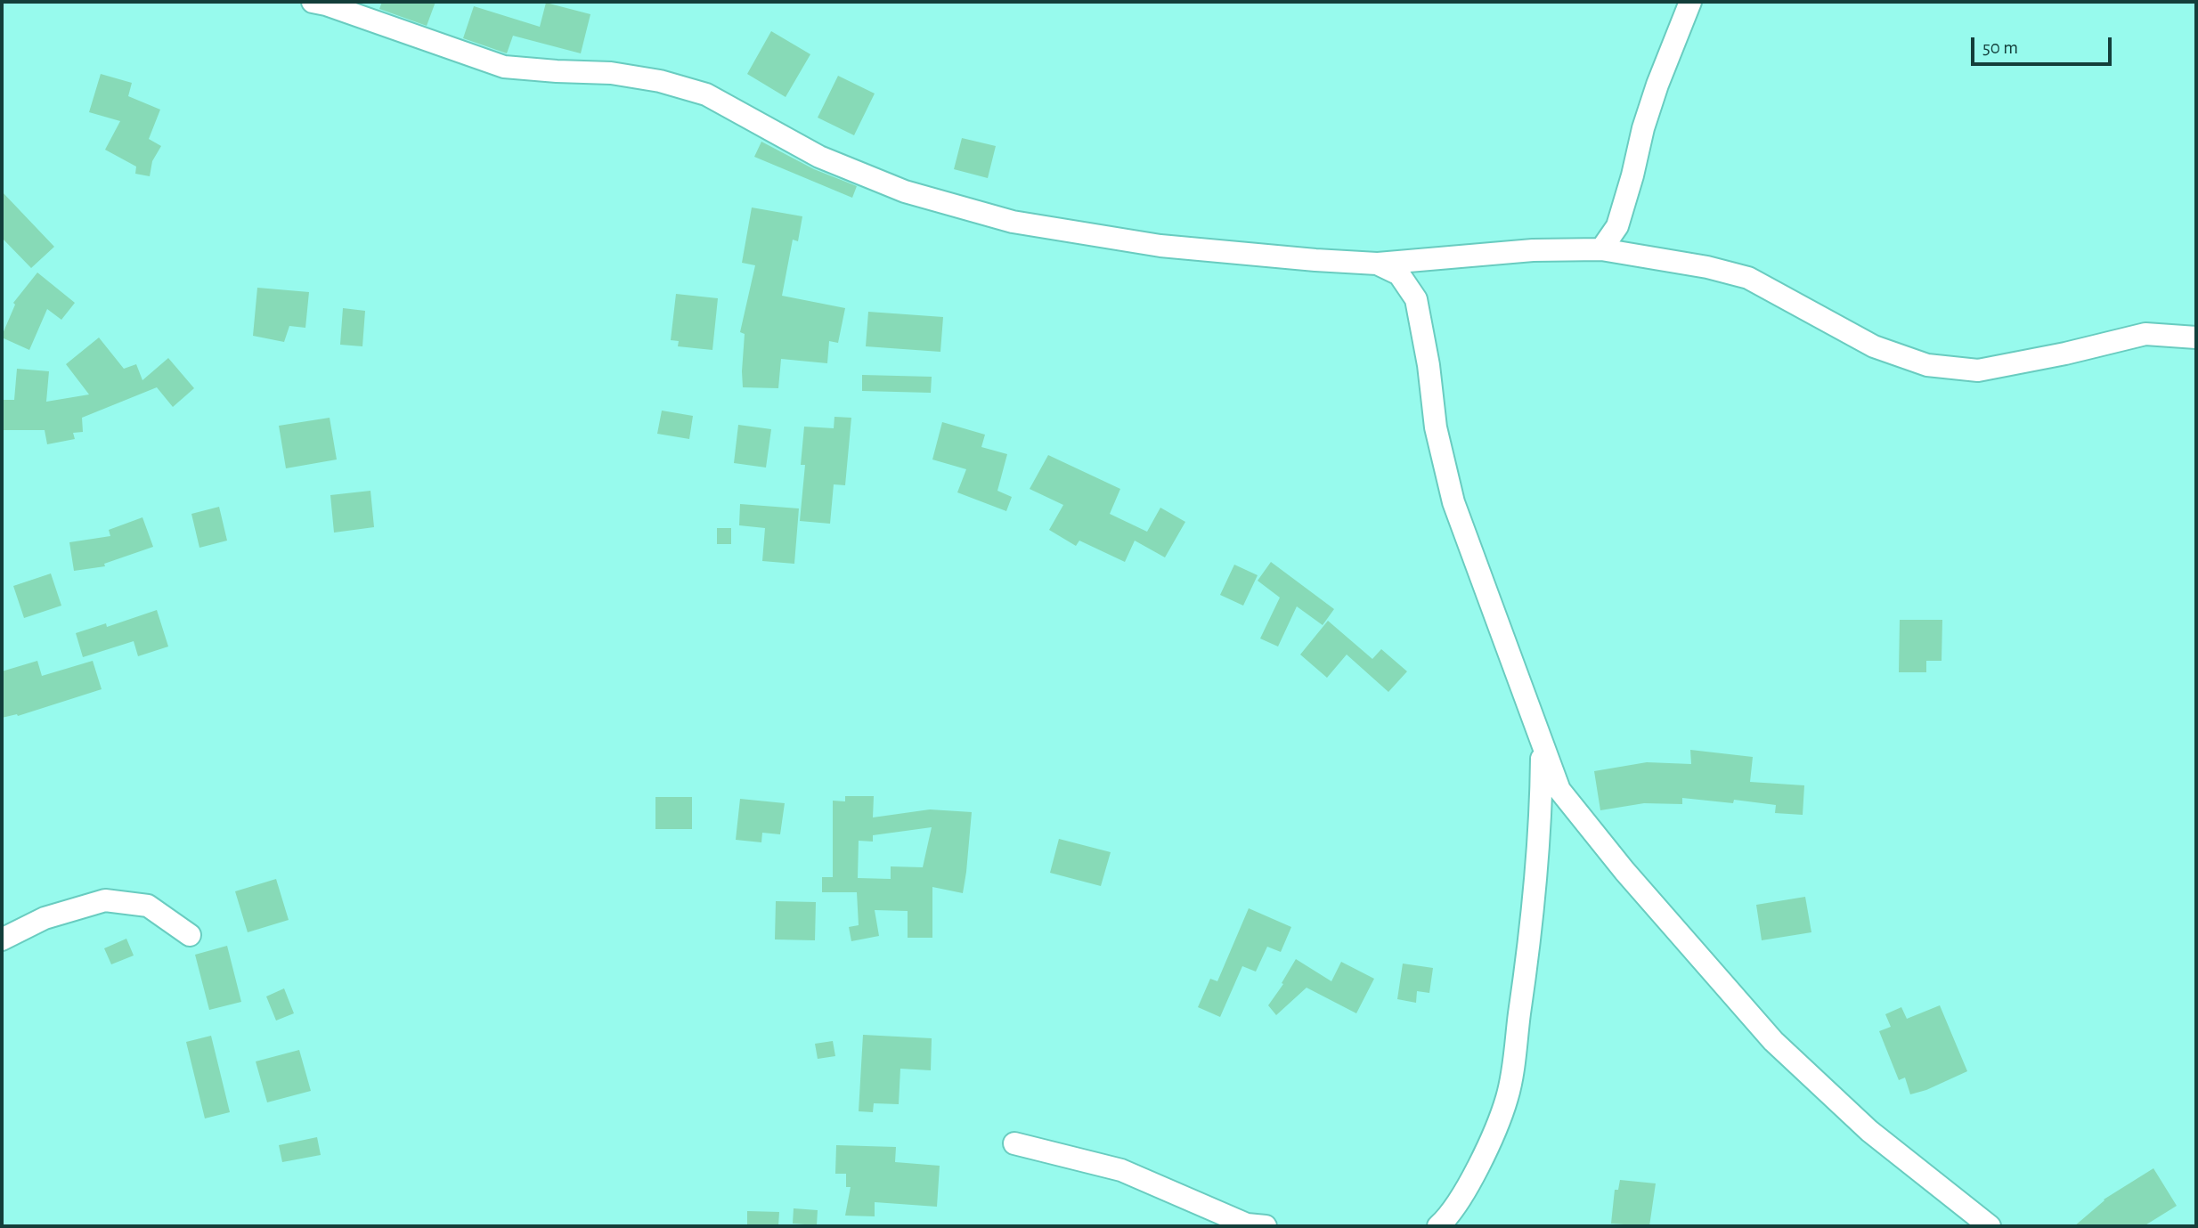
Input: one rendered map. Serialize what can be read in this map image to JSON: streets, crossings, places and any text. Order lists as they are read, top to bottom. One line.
{"scale_bar":"50 m"}
